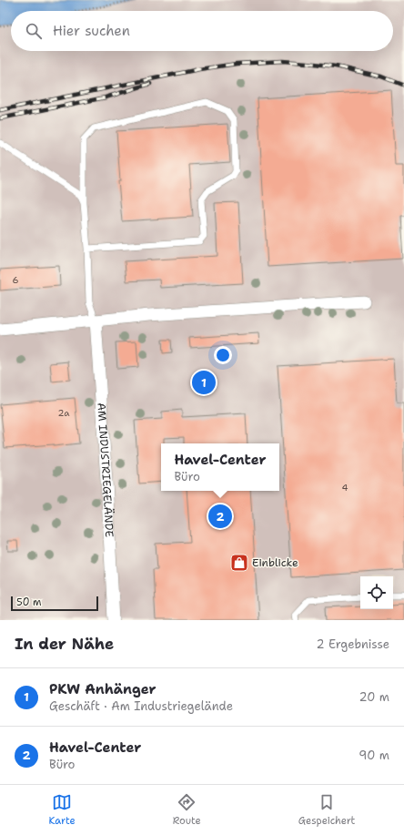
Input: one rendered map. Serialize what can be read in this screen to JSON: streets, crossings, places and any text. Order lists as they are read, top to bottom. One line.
{"streets":{"street":["AM INDUSTRIEGELÄNDE"]},"places":{"shop":["Einblicke"]},"house_numbers":["6","2a","4"],"scale_bar":"50 m","page":{"search":"Hier suchen","pins":["1","2"],"popup":["Havel-Center","Büro"],"scale":"50 m","heading":["In der Nähe","2 Ergebnisse"],"list":[{"mark":"1","name":"PKW Anhänger","note":"Geschäft · Am Industriegelände","value":"20 m"},{"mark":"2","name":"Havel-Center","note":"Büro","value":"90 m"}],"nav":["Karte","Route","Gespeichert"]}}
